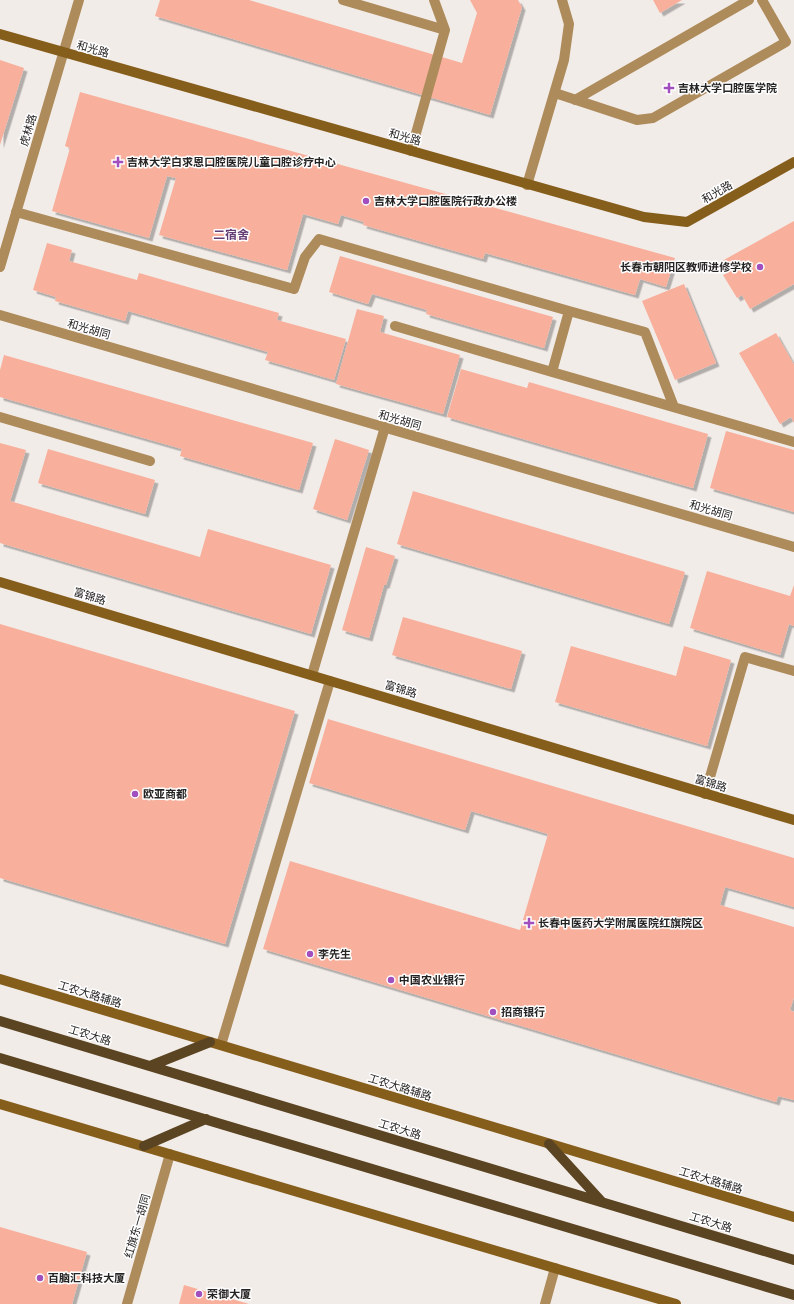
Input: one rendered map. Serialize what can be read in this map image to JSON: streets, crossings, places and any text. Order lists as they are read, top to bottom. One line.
{"streets":{"main road":["工农大路"],"street":["和光路","虎林路","和光胡同","富锦路","工农大路辅路","红旗东一胡同"]},"crossings":[["和光路","虎林路"]],"districts":["二宿舍"],"places":{"health":["吉林大学口腔医学院","吉林大学白求恩口腔医院儿童口腔诊疗中心","长春中医药大学附属医院红旗院区"],"other":["吉林大学口腔医院行政办公楼","长春市朝阳区教师进修学校","欧亚商都","李先生","中国农业银行","招商银行","百脑汇科技大厦","荣御大厦"]}}
